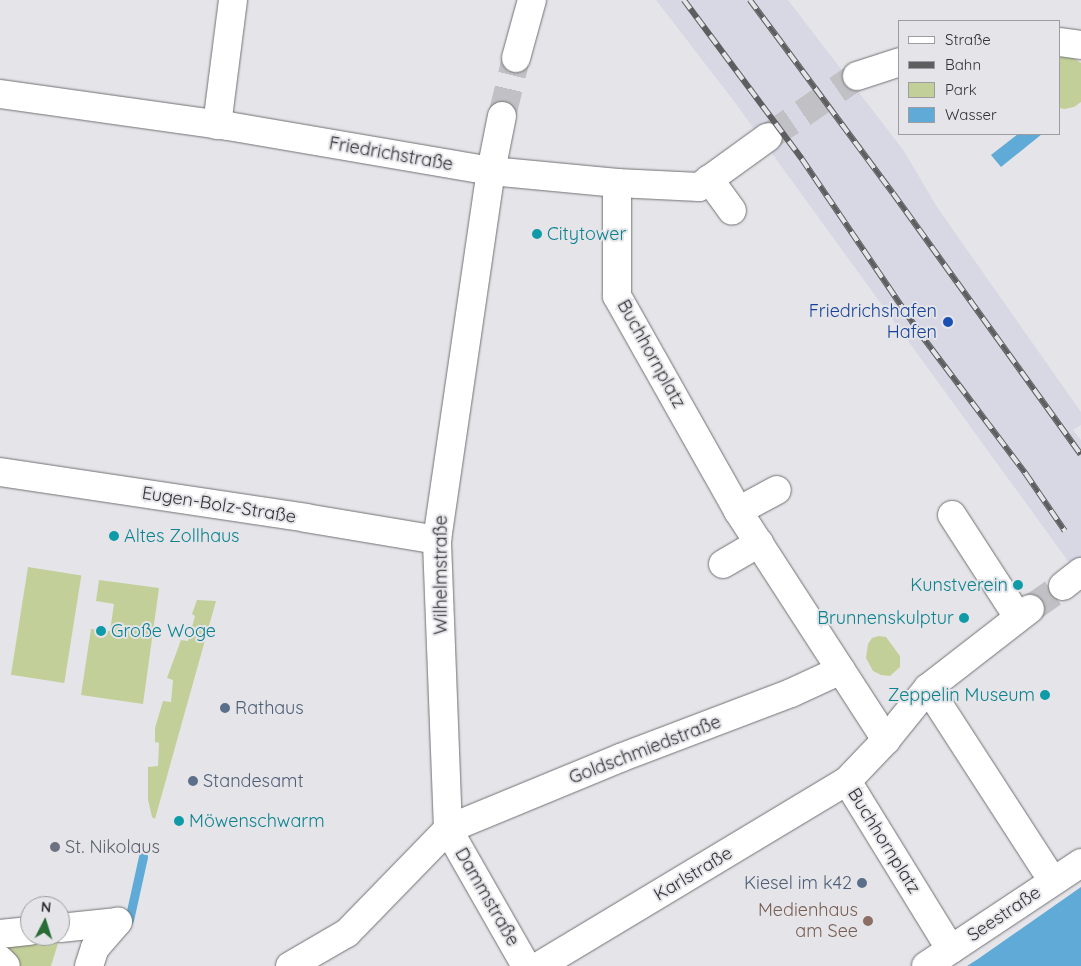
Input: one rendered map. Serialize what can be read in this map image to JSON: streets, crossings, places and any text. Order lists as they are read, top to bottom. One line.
{"streets":{"street":["Friedrichstraße","Buchhornplatz","Eugen-Bolz-Straße","Wilhelmstraße","Goldschmiedstraße","Karlstraße","Dammstraße","Seestraße"]},"crossings":[["Friedrichstraße","Buchhornplatz"],["Friedrichstraße","Wilhelmstraße"],["Buchhornplatz","Goldschmiedstraße"],["Buchhornplatz","Karlstraße"],["Buchhornplatz","Seestraße"],["Eugen-Bolz-Straße","Wilhelmstraße"],["Wilhelmstraße","Goldschmiedstraße"],["Wilhelmstraße","Dammstraße"],["Goldschmiedstraße","Dammstraße"]],"places":["Citytower","Friedrichshafen Hafen","Altes Zollhaus","Kunstverein","Brunnenskulptur","Große Woge","Zeppelin Museum","Rathaus","Standesamt","Möwenschwarm","St. Nikolaus","Kiesel im k42","Medienhaus am See"],"legend":["Straße","Bahn","Park","Wasser"],"north":"top"}
